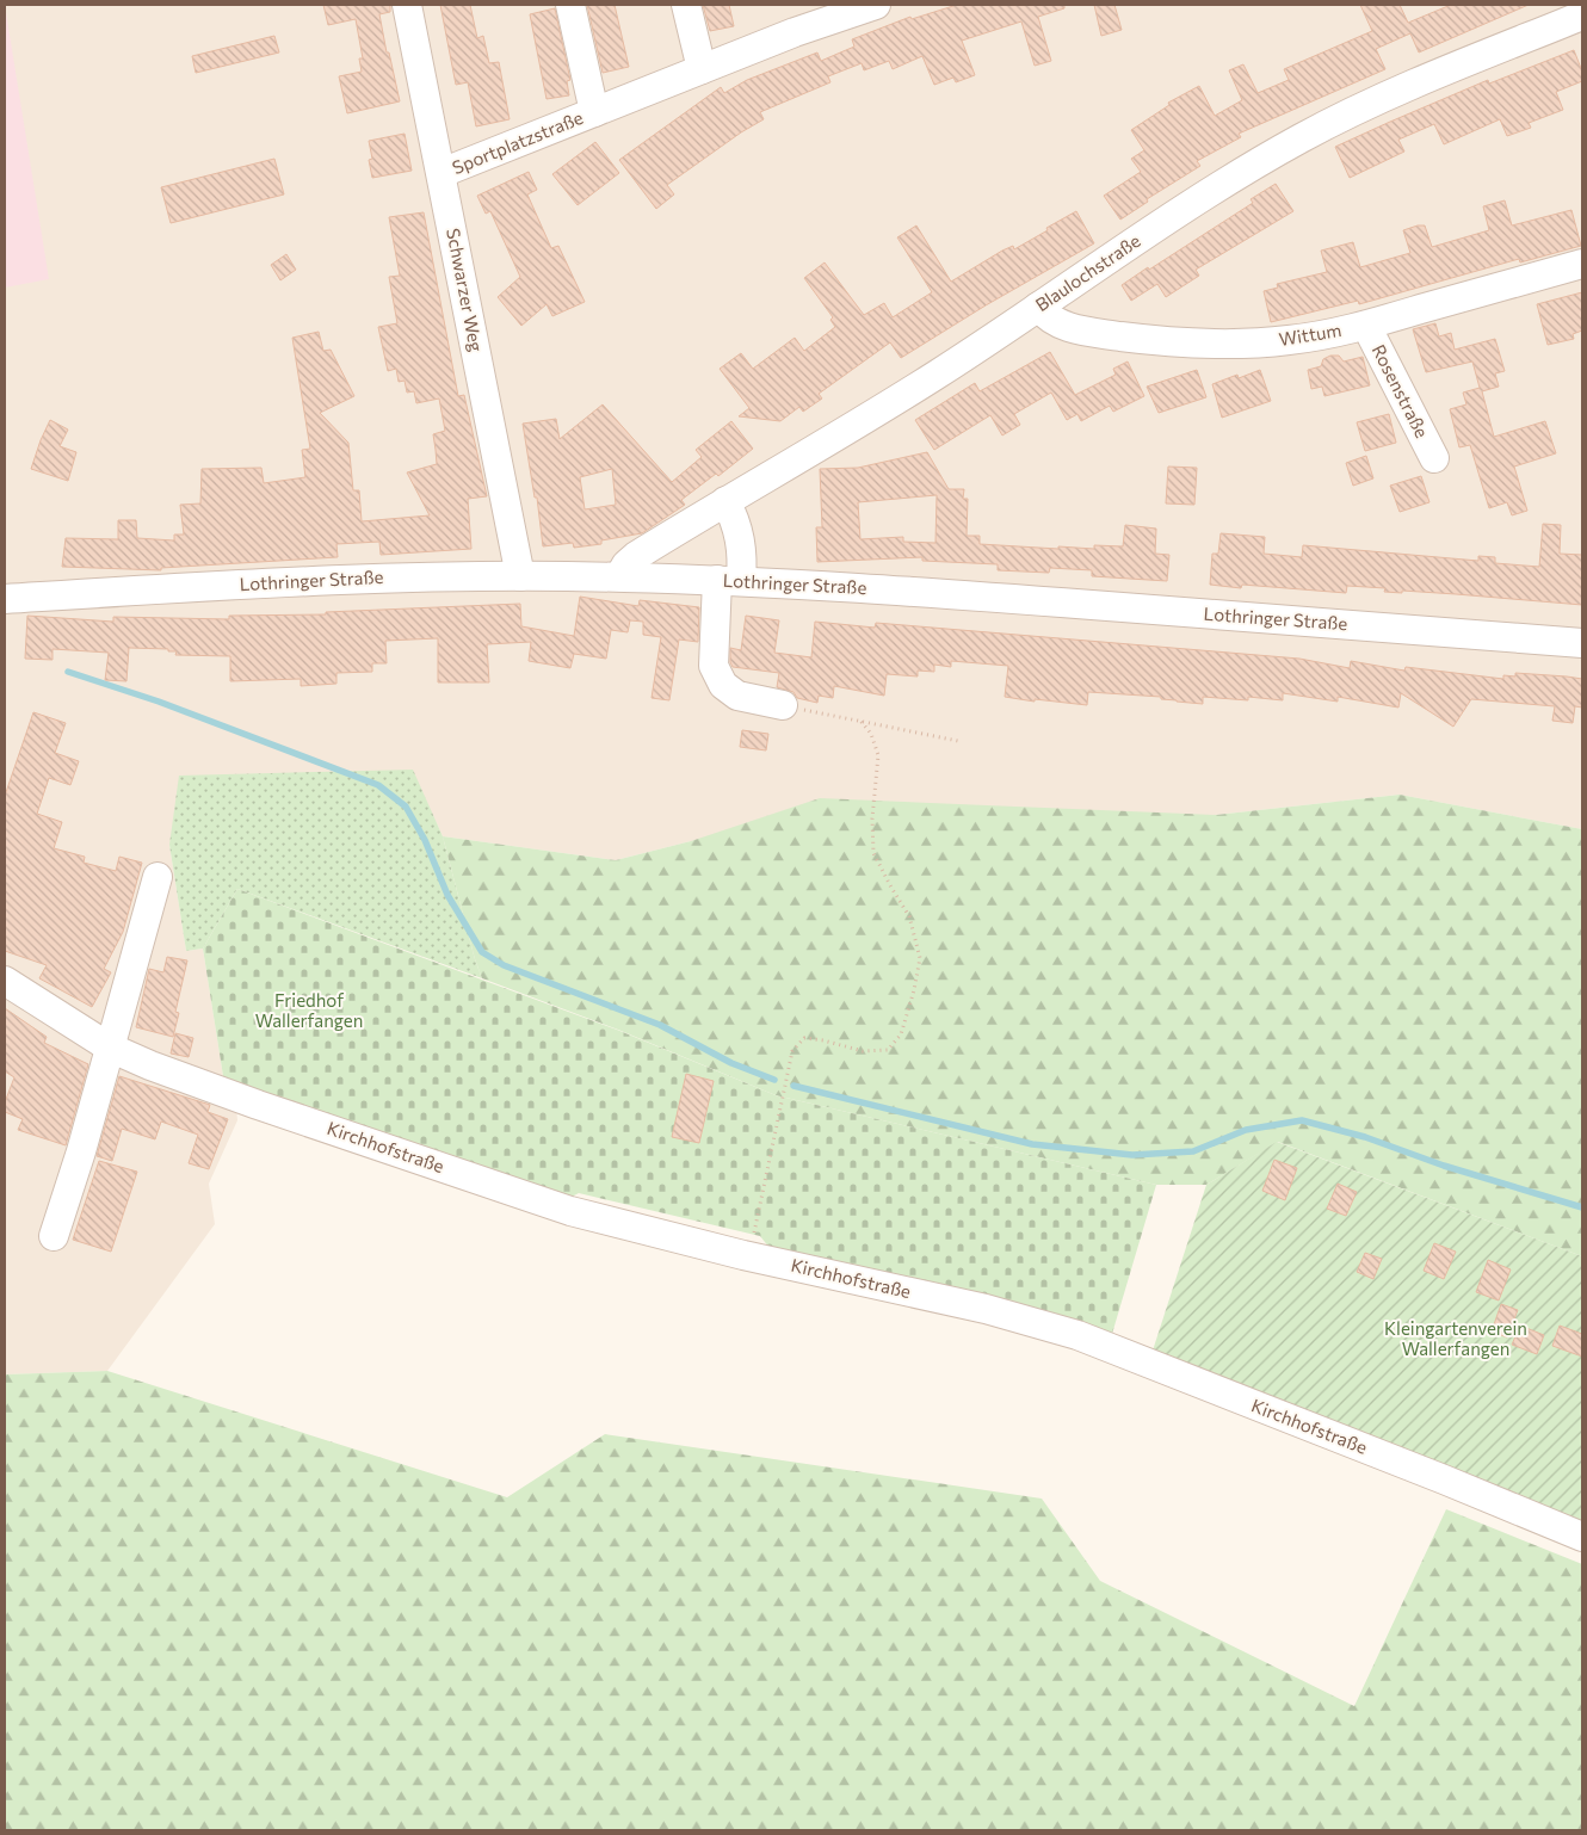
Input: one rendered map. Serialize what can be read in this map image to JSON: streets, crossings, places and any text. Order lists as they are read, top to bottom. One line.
{"streets":{"street":["Sportplatzstraße","Blaulochstraße","Schwarzer Weg","Wittum","Rosenstraße","Lothringer Straße","Kirchhofstraße"]},"crossings":[["Sportplatzstraße","Schwarzer Weg"],["Blaulochstraße","Wittum"],["Blaulochstraße","Lothringer Straße"],["Schwarzer Weg","Lothringer Straße"],["Wittum","Rosenstraße"]],"parks":["Friedhof Wallerfangen","Kleingartenverein Wallerfangen"]}
